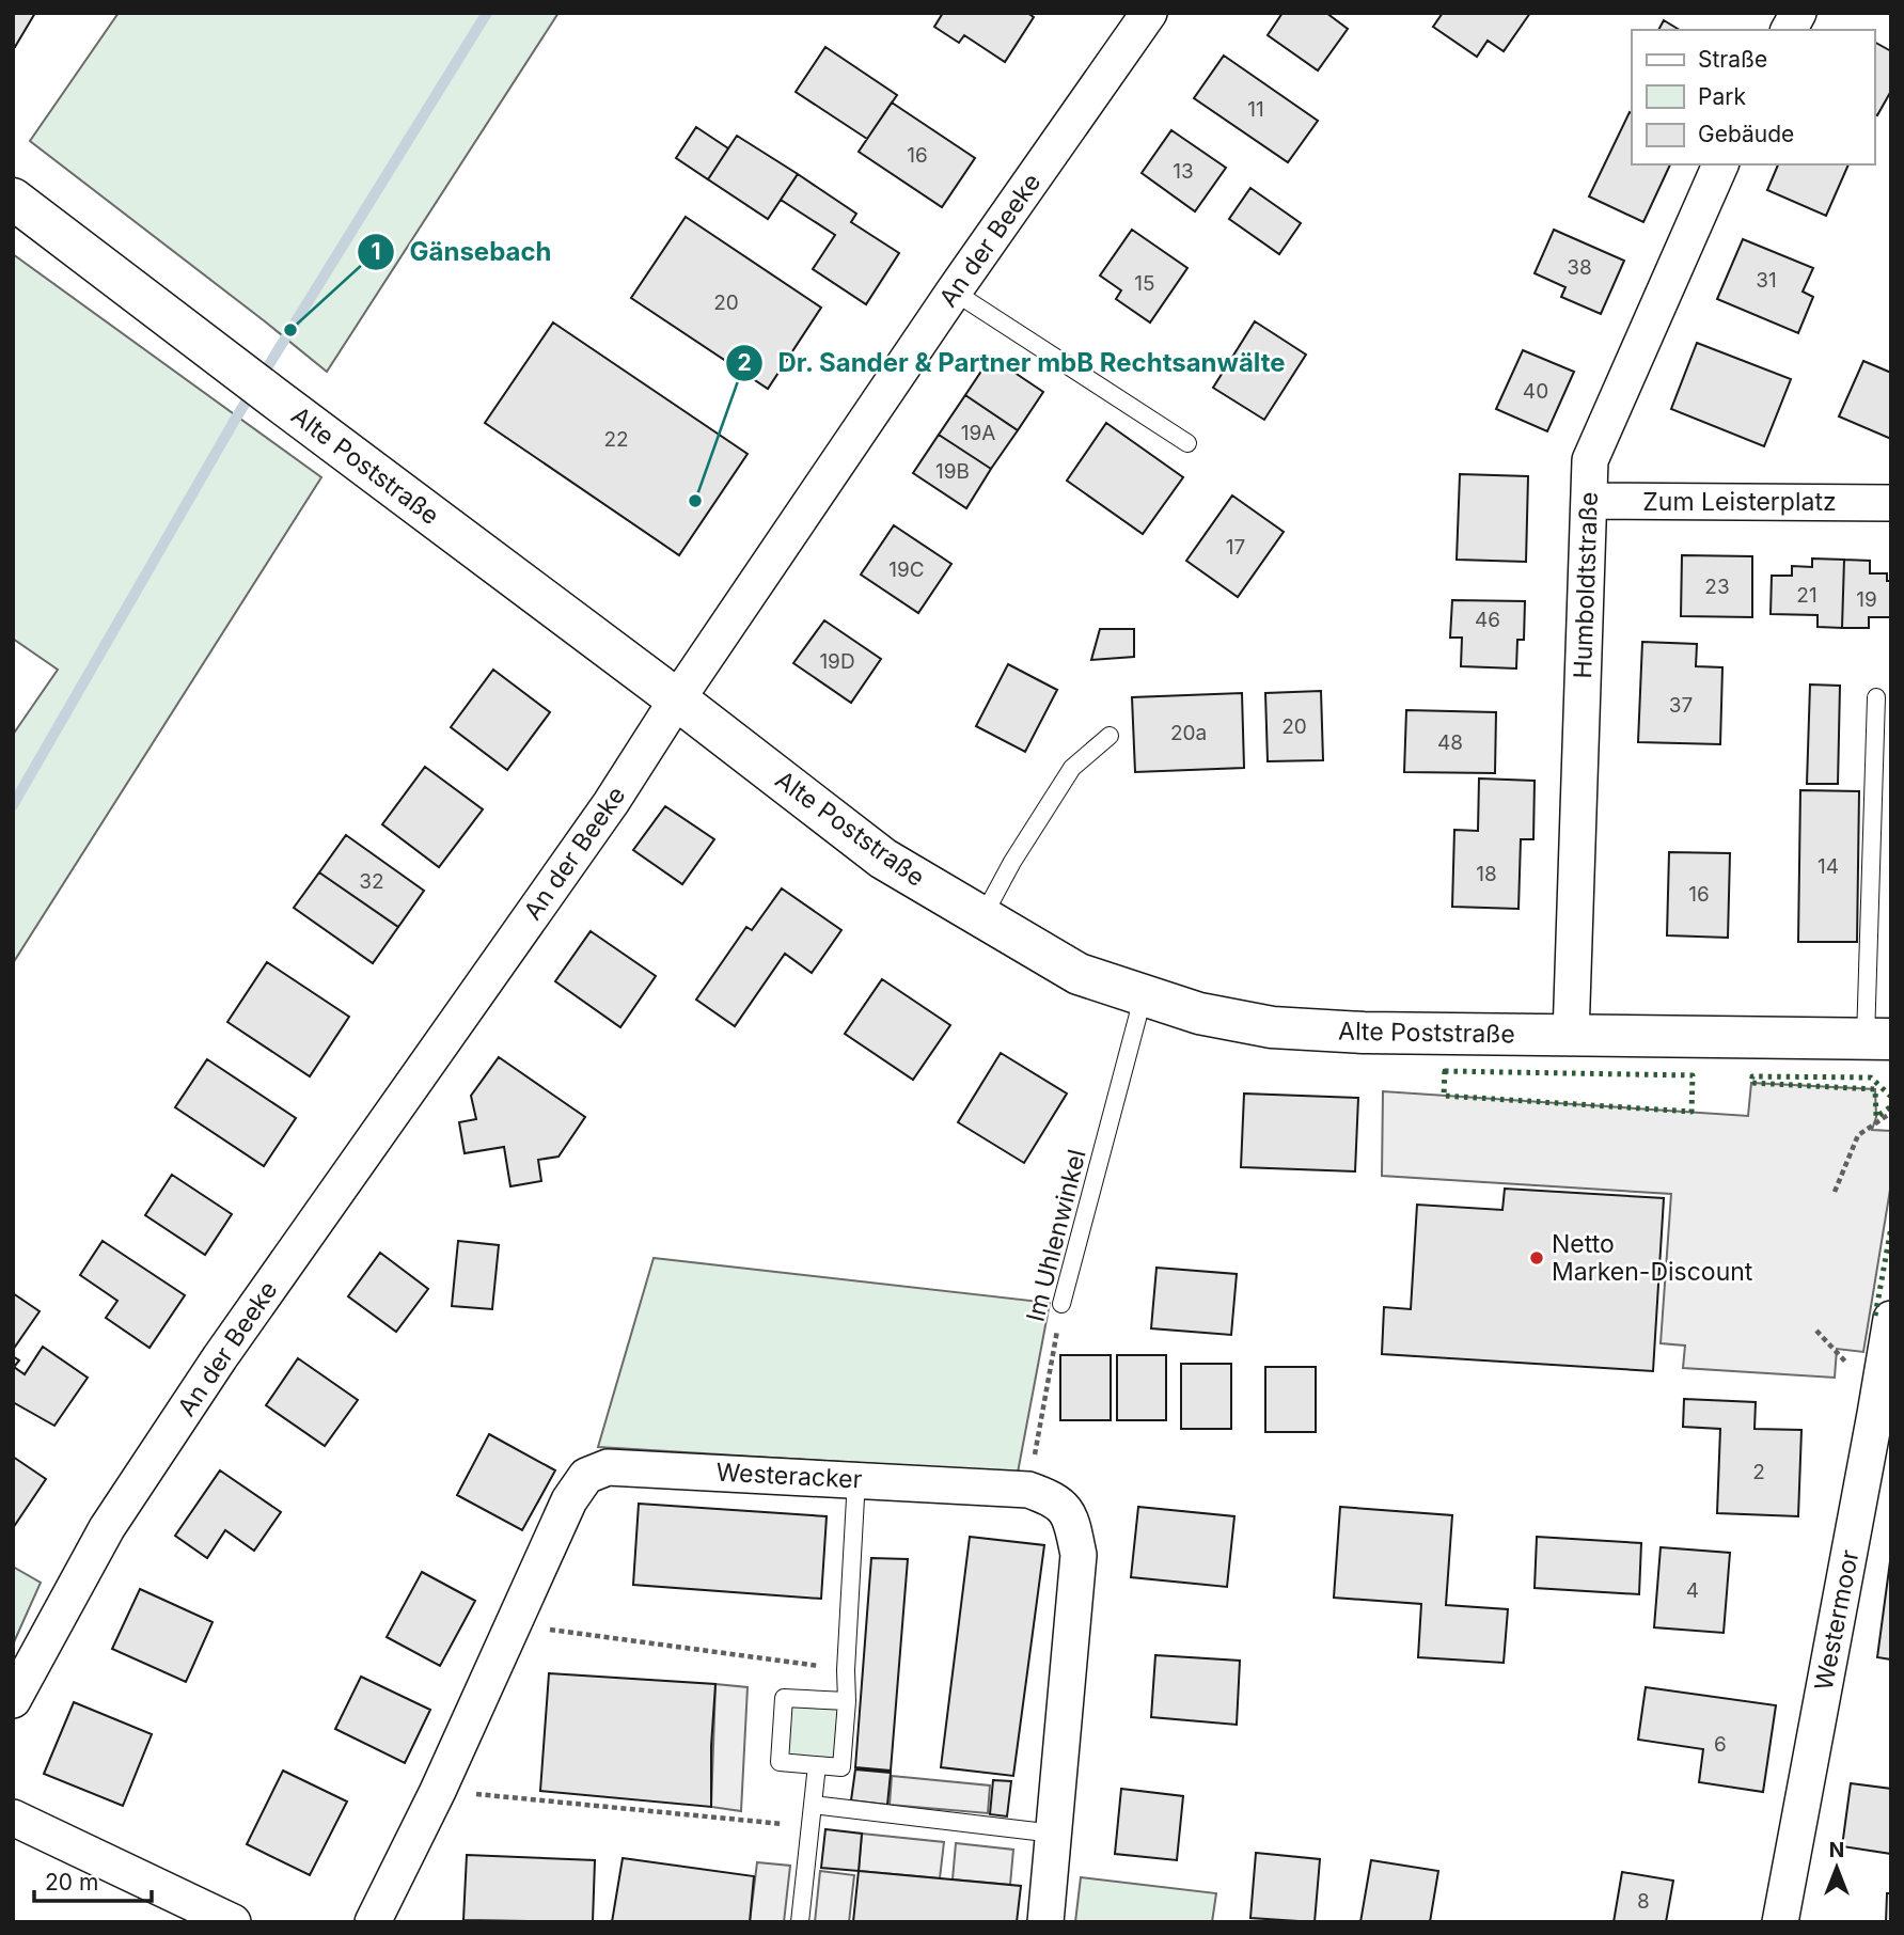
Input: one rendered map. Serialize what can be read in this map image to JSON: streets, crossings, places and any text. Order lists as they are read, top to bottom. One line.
{"streets":{"main road":["Alte Poststraße"],"street":["An der Beeke","Zum Leisterplatz","Humboldtstraße","Westeracker","Westermoor"],"lane":["Im Uhlenwinkel"]},"crossings":[["An der Beeke","Alte Poststraße"],["Alte Poststraße","Humboldtstraße"],["Alte Poststraße","Im Uhlenwinkel"],["Zum Leisterplatz","Humboldtstraße"],["Im Uhlenwinkel","Westeracker"]],"places":["Gänsebach","Dr. Sander & Partner mbB Rechtsanwälte","Netto Marken-Discount"],"house_numbers":["11","16","13","38","31","15","20","40","19A","22","19B","17","19C","23","21","19","46","19D","37","20","20a","48","14","18","32","16","2","4","6","8"],"legend":["Straße","Park","Gebäude"],"scale_bar":"20 m","north":"top"}
